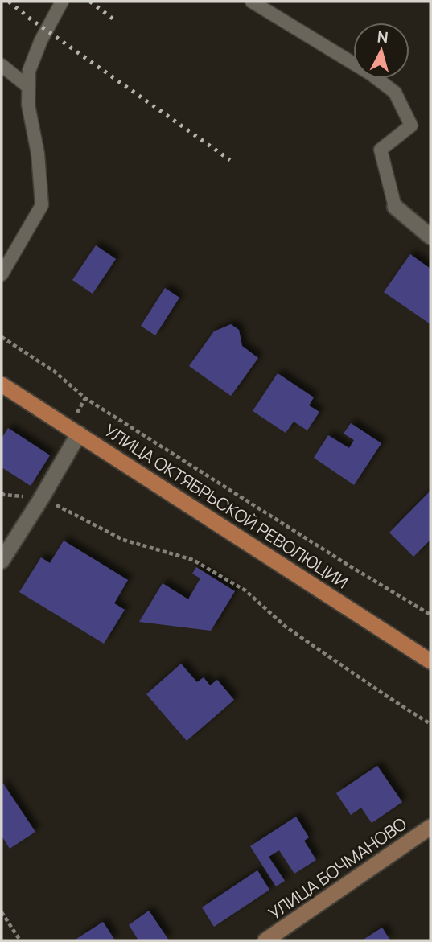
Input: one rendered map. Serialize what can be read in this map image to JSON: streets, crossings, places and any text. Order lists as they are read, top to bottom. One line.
{"streets":{"main road":["УЛИЦА ОКТЯБРЬСКОЙ РЕВОЛЮЦИИ","УЛИЦА БОЧМАНОВО"]},"north":"top"}
